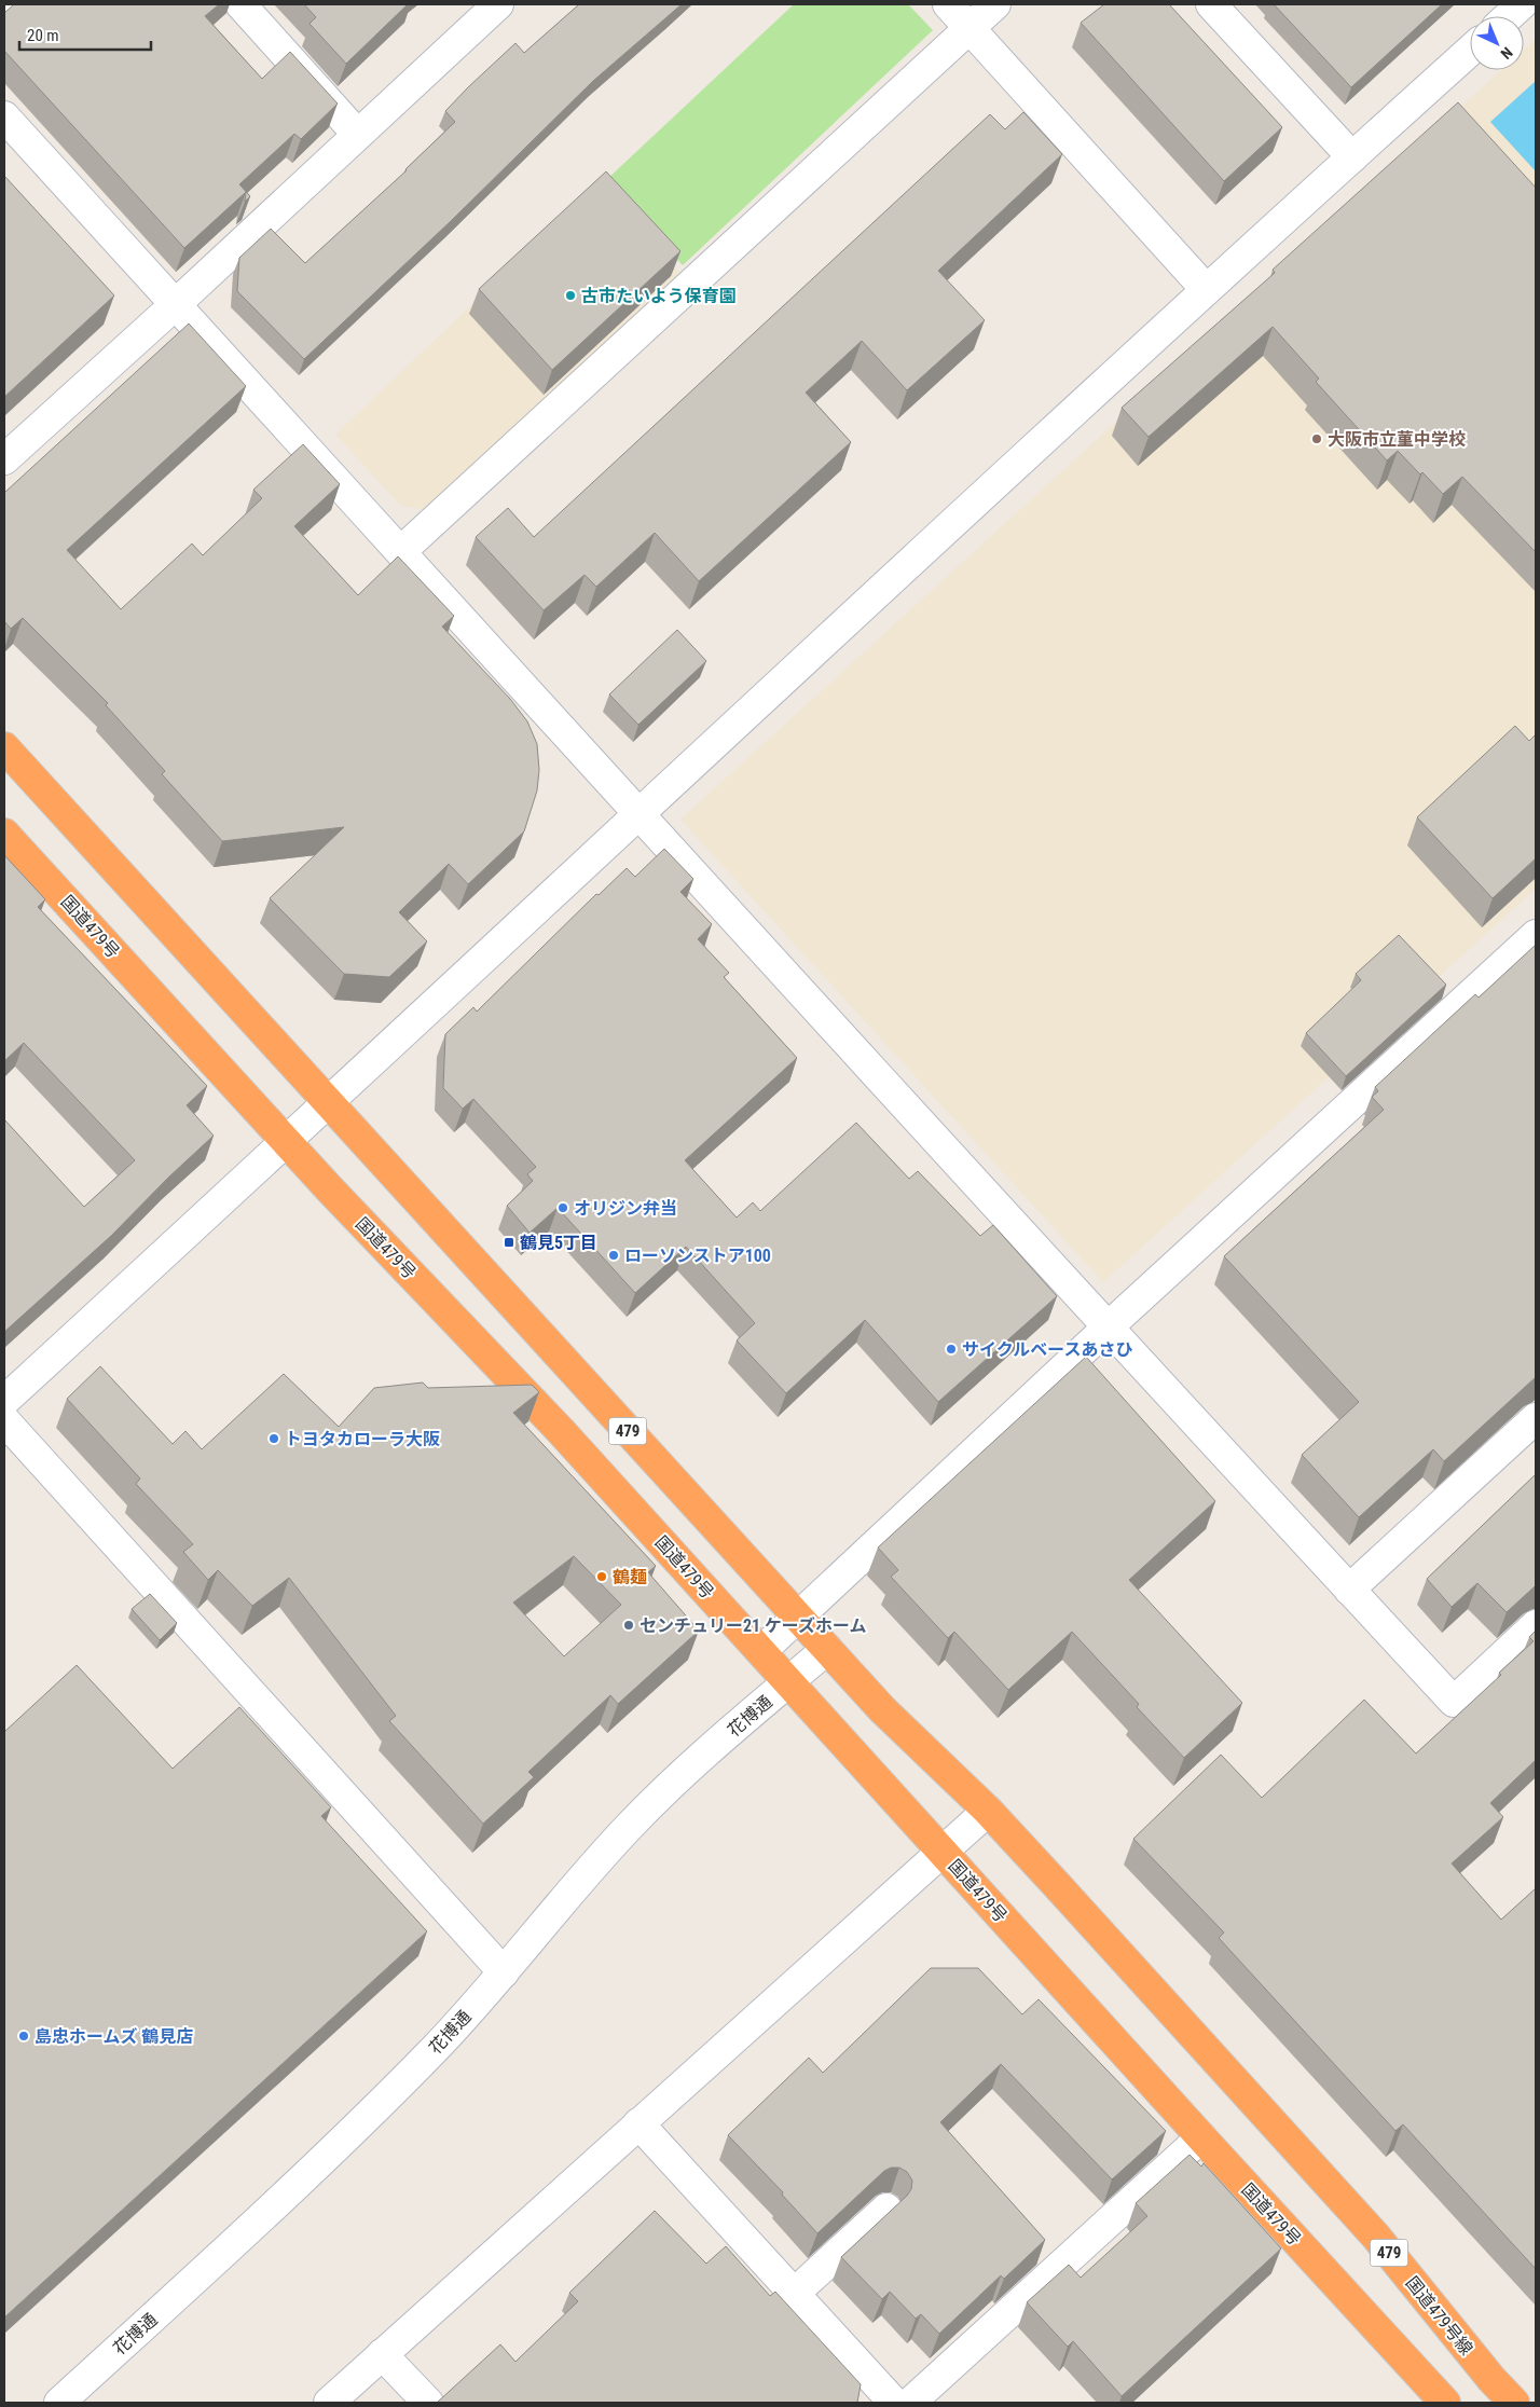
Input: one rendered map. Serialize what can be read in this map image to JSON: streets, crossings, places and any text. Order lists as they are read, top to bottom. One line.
{"streets":{"highway":["国道479号","479","国道479号線"],"street":["花博通"]},"crossings":[["国道479号","花博通"],["479","花博通"],["479","国道479号線"]],"places":{"other":["古市たいよう保育園","大阪市立菫中学校","オリジン弁当","ローソンストア100","サイクルベースあさひ","トヨタカローラ大阪","鶴麺","センチュリー21 ケーズホーム","島忠ホームズ 鶴見店"],"transit":["鶴見5丁目"]},"scale_bar":"20 m","north":"bottom right"}
